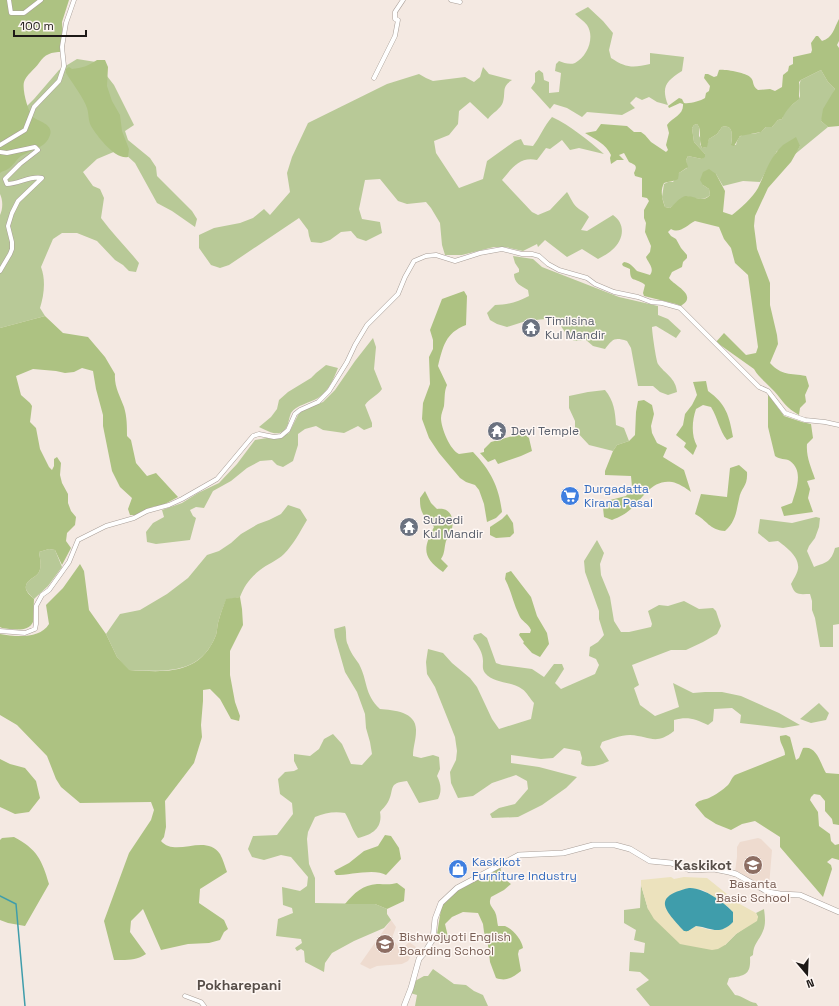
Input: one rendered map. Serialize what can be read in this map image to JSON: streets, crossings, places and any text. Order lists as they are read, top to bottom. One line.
{"districts":["Kaskikot","Pokharepani"],"places":{"temple":["Timilsina Kul Mandir","Devi Temple","Subedi Kul Mandir"],"supermarket":["Durgadatta Kirana Pasal"],"school or university":["Basanta Basic School","Bishwojyoti English Boarding School"],"shop":["Kaskikot Furniture Industry"]},"scale_bar":"100 m","north":"bottom"}
